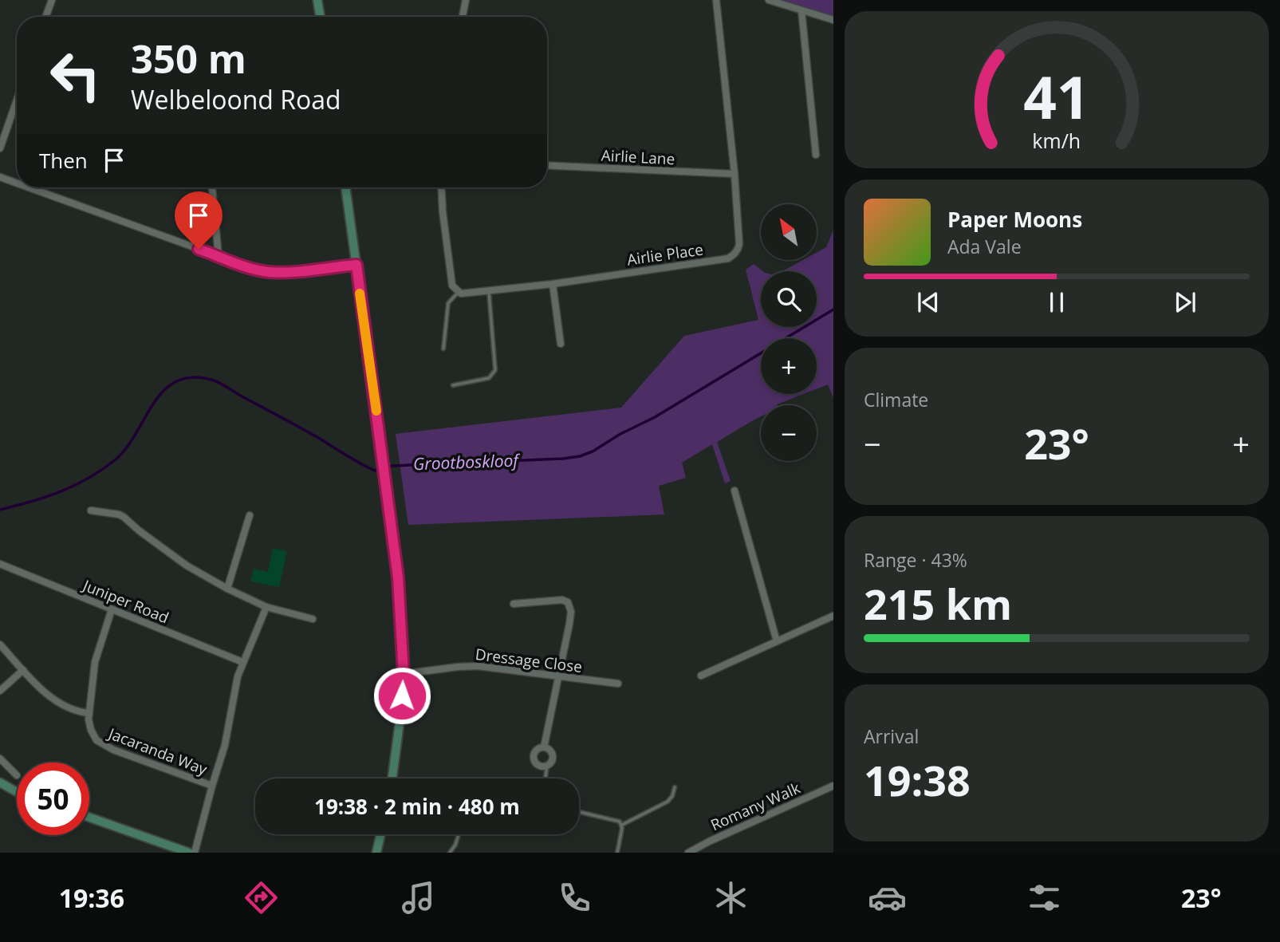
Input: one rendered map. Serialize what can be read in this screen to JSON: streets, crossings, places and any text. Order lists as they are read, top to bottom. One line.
{"streets":{"street":["Airlie Lane","Airlie Place","Juniper Road","Dressage Close","Jacaranda Way","Romany Walk"]},"crossings":[["Airlie Lane","Airlie Place"],["Juniper Road","Jacaranda Way"]],"water":["Grootboskloof"],"north":"top left","page":{"turn":["350 m","Welbeloond Road"],"then":"Then","song":["Paper Moons","Ada Vale"],"map_buttons":["+","−"],"tile":["Climate",["Range · 43%","215 km"],["Arrival","19:38"]],"heat":["−","23°","+"],"limit":"50","trip":"19:38 · 2 min · 480 m","tabs":["19:36","23°"],"gauge":["41","km/h"]}}
